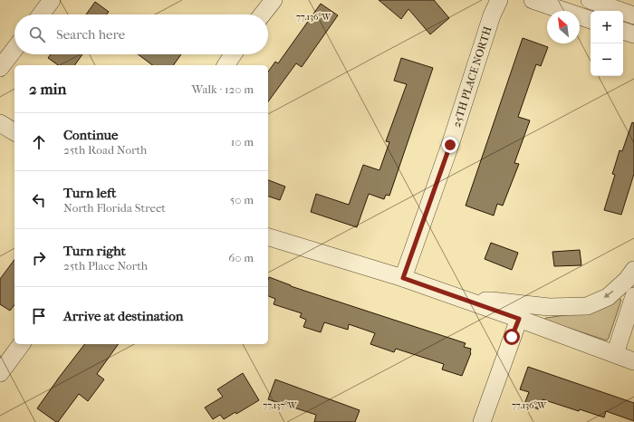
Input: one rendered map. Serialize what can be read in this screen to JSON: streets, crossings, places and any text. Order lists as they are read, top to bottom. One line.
{"streets":{"street":["25TH PLACE NORTH"]},"north":"top left","page":{"map_buttons":["+","−"],"search":"Search here","heading":["2 min","Walk · 120 m"],"list":[["Continue","25th Road North","10 m"],["Turn left","North Florida Street","50 m"],["Turn right","25th Place North","60 m"],"Arrive at destination"]},"coordinates":["77.136°W","77.137°W"]}
